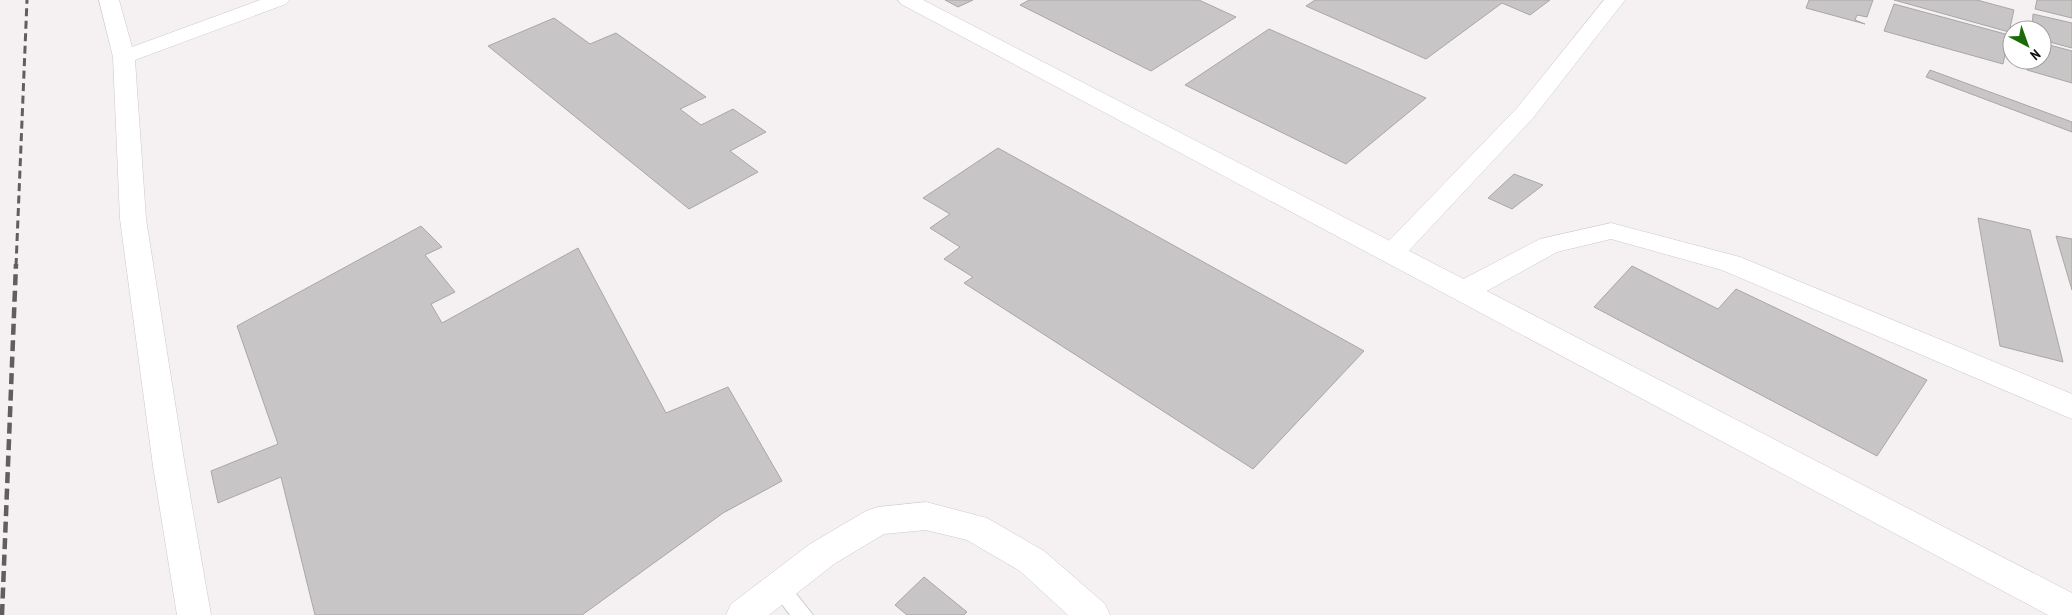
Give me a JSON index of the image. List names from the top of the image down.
{
  "north": "bottom right"
}
